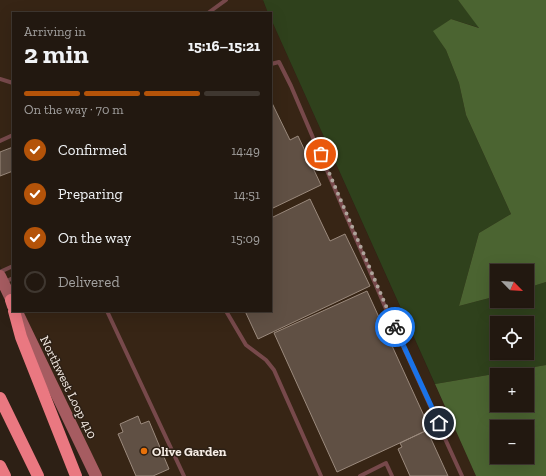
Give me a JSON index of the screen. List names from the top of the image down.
{
  "streets": {
    "main road": ["Northwest Loop 410"]
  },
  "places": ["Olive Garden"],
  "north": "bottom right",
  "page": {
    "heading": ["2 min", "Arriving in", "15:16–15:21"],
    "bar": "On the way · 70 m",
    "list": [
      ["Confirmed", "14:49"],
      ["Preparing", "14:51"],
      ["On the way", "15:09"],
      "Delivered"
    ],
    "map_buttons": ["+", "−"]
  }
}
